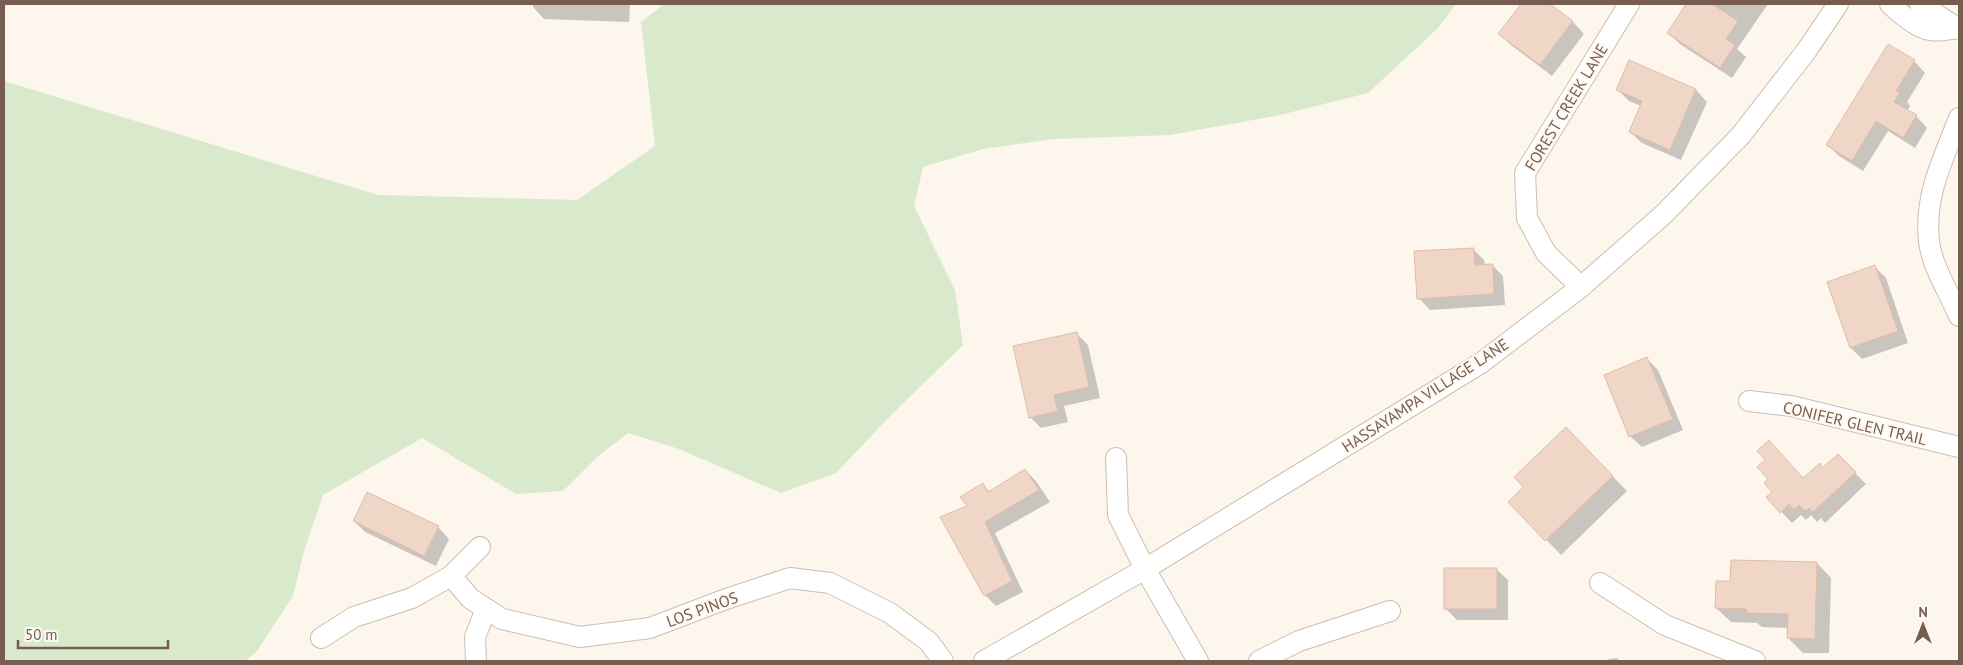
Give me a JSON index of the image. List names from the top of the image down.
{
  "streets": {
    "street": [
      "FOREST CREEK LANE",
      "HASSAYAMPA VILLAGE LANE",
      "CONIFER GLEN TRAIL",
      "LOS PINOS"
    ]
  },
  "crossings": [
    ["FOREST CREEK LANE", "HASSAYAMPA VILLAGE LANE"]
  ],
  "scale_bar": "50 m",
  "north": "top"
}
